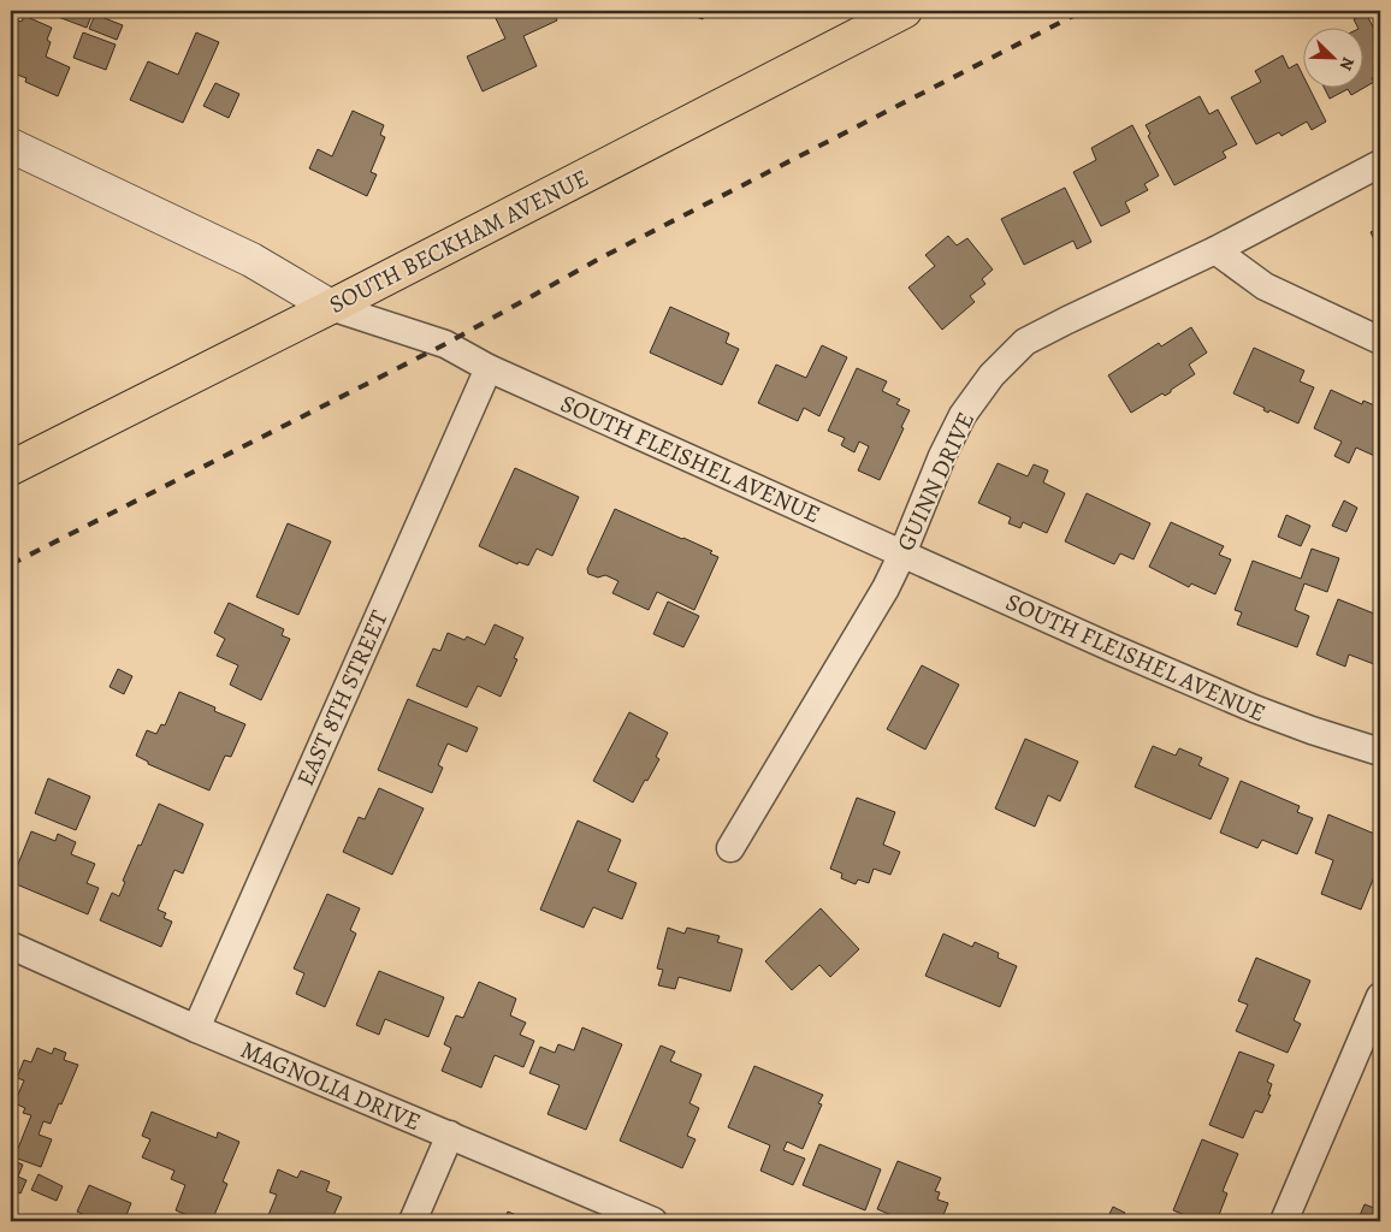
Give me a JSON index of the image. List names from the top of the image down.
{
  "streets": {
    "main road": ["SOUTH BECKHAM AVENUE"],
    "street": [
      "SOUTH FLEISHEL AVENUE",
      "GUINN DRIVE",
      "EAST 8TH STREET",
      "MAGNOLIA DRIVE"
    ]
  },
  "crossings": [
    ["SOUTH BECKHAM AVENUE", "SOUTH FLEISHEL AVENUE"],
    ["SOUTH FLEISHEL AVENUE", "GUINN DRIVE"],
    ["SOUTH FLEISHEL AVENUE", "EAST 8TH STREET"],
    ["EAST 8TH STREET", "MAGNOLIA DRIVE"]
  ],
  "north": "bottom right"
}
